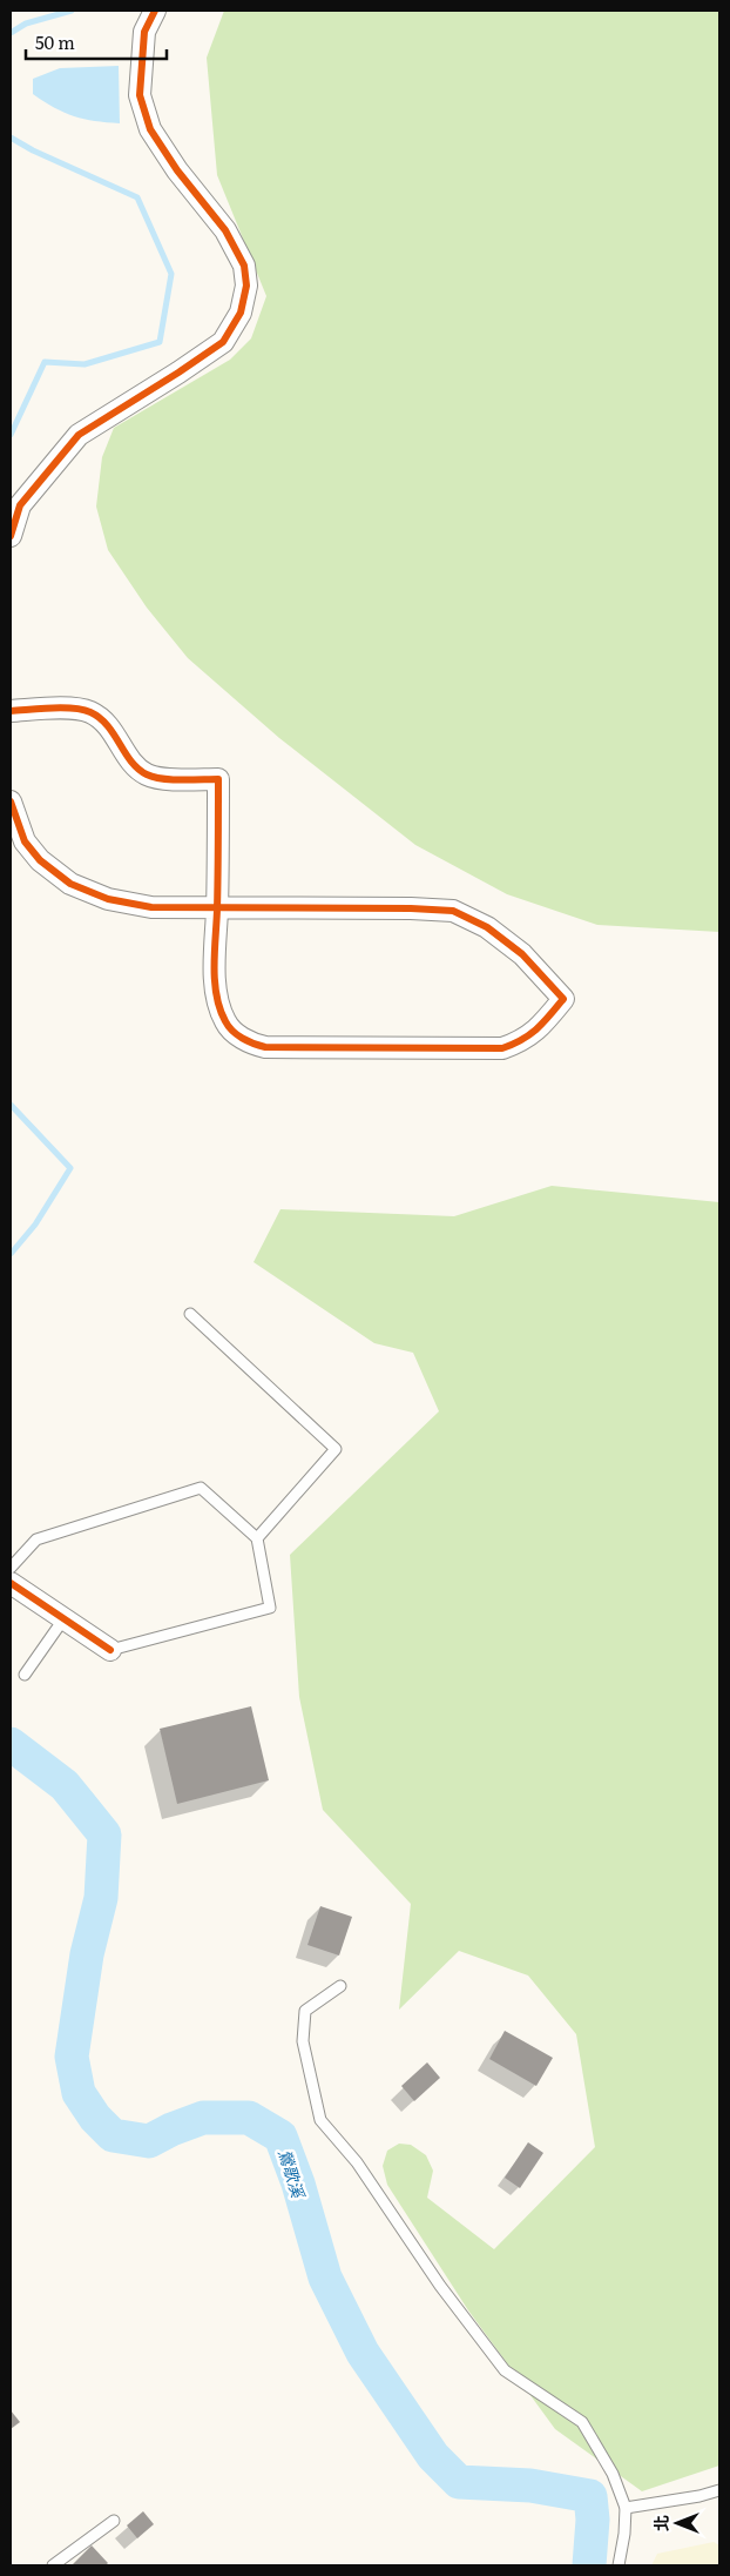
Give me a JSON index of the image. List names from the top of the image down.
{
  "water": ["鶯歌溪"],
  "scale_bar": "50 m",
  "north": "left"
}
